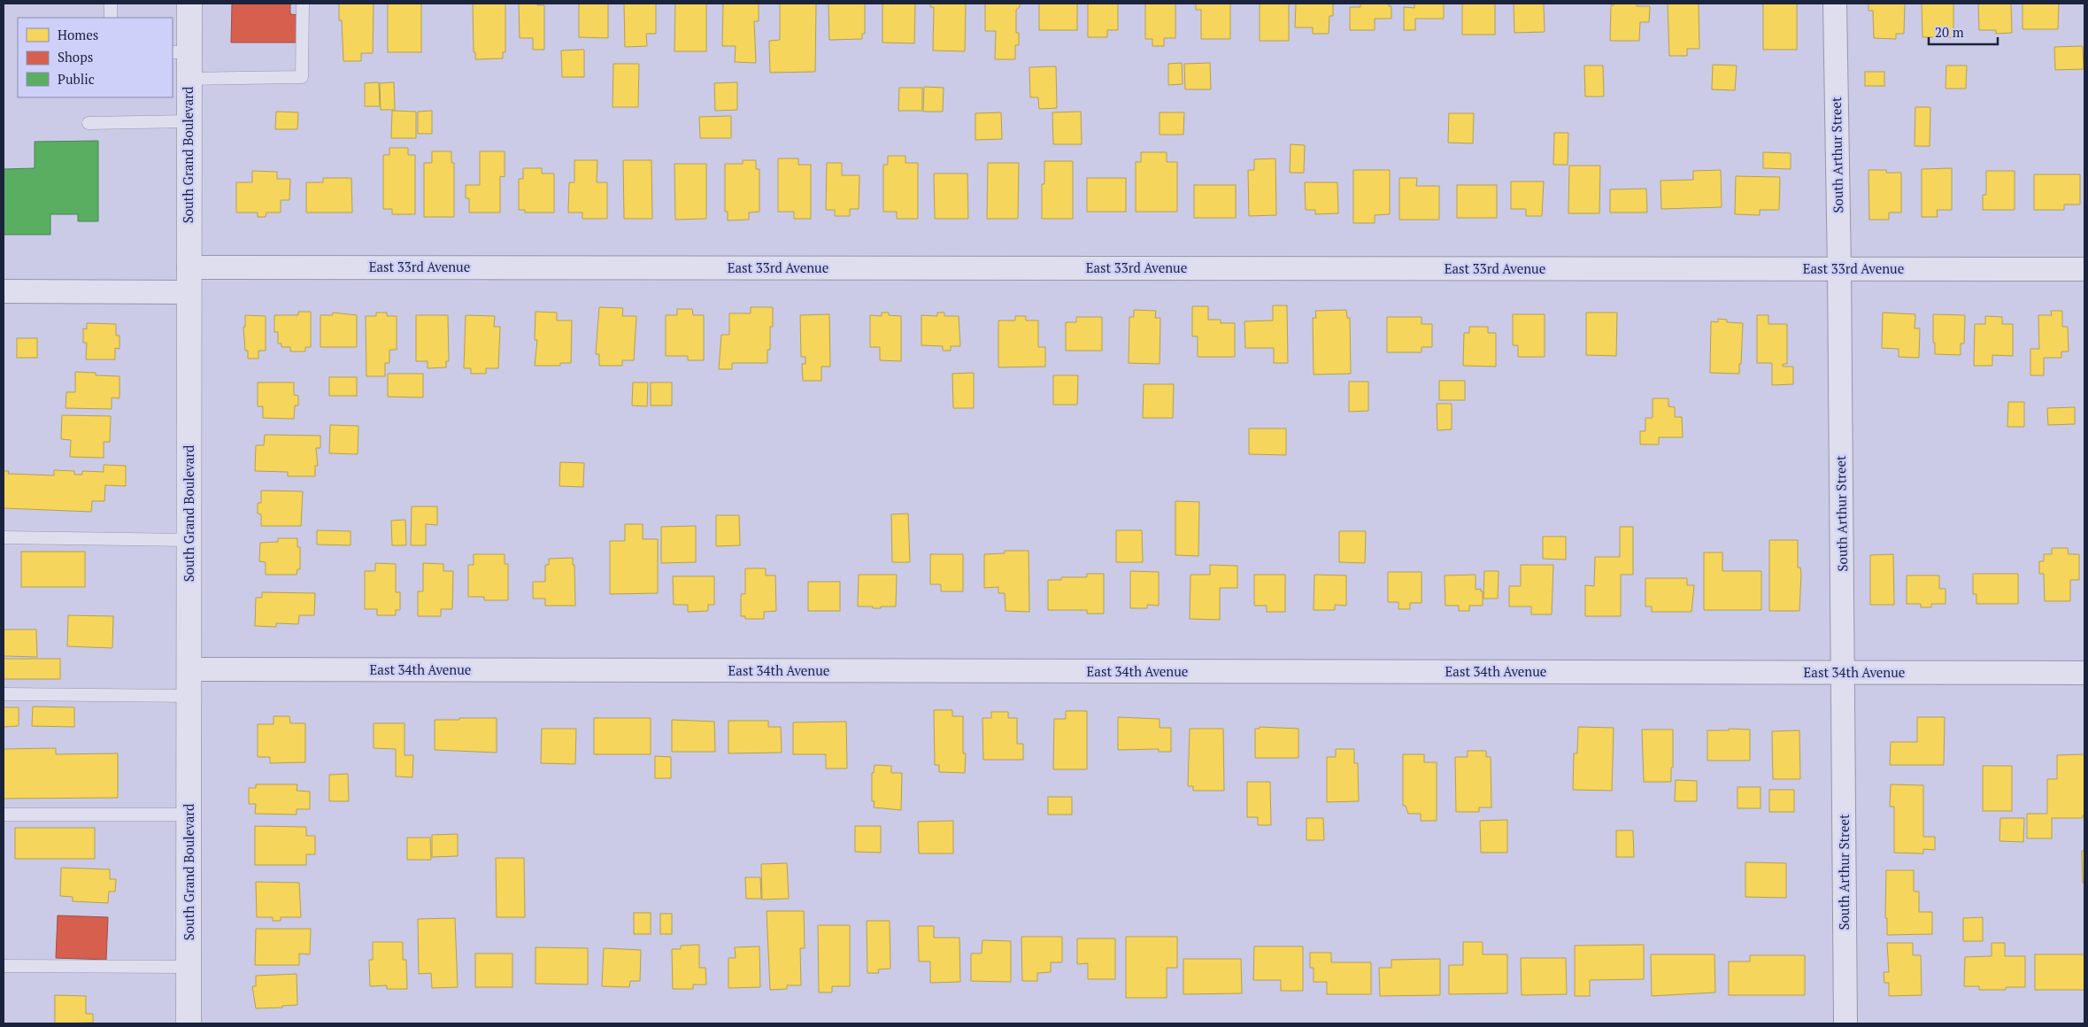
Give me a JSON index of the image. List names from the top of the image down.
{
  "streets": {
    "main road": ["South Grand Boulevard"],
    "street": ["South Arthur Street", "East 33rd Avenue", "East 34th Avenue"]
  },
  "crossings": [
    ["South Grand Boulevard", "East 33rd Avenue"],
    ["South Grand Boulevard", "East 34th Avenue"],
    ["South Arthur Street", "East 33rd Avenue"],
    ["South Arthur Street", "East 34th Avenue"]
  ],
  "legend": ["Homes", "Shops", "Public"],
  "scale_bar": "20 m"
}
